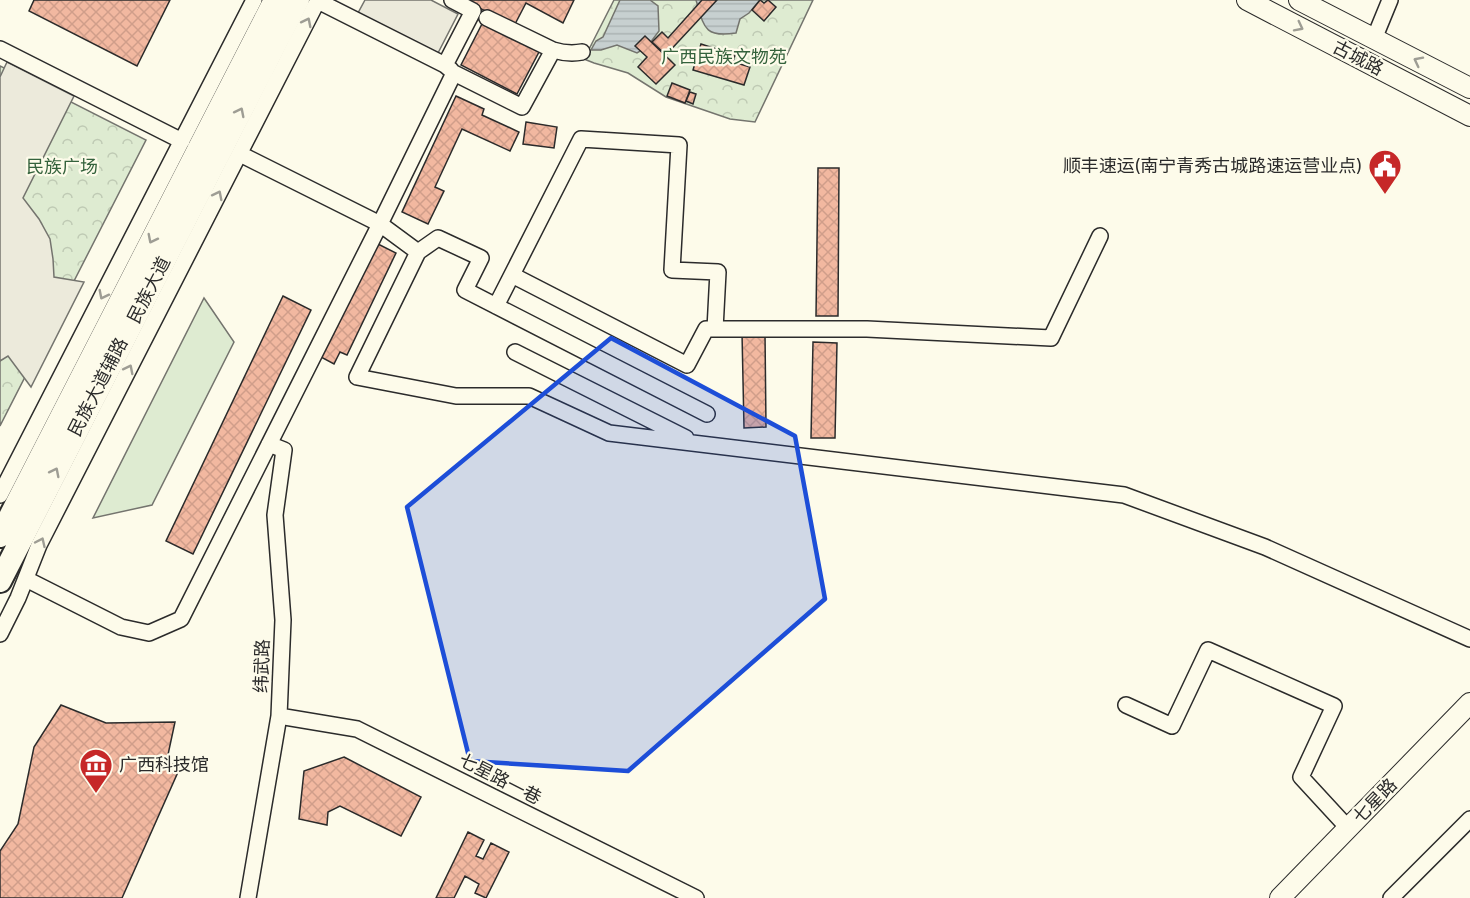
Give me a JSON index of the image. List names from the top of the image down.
{
  "streets": {
    "highway": ["民族大道"],
    "main road": ["古城路", "七星路"],
    "street": ["民族大道辅路", "纬武路", "七星路一巷"]
  },
  "crossings": [
    ["民族大道", "民族大道辅路"],
    ["纬武路", "七星路一巷"]
  ],
  "parks": ["广西民族文物苑", "民族广场"],
  "places": {
    "public building": ["顺丰速运(南宁青秀古城路速运营业点)"],
    "museum": ["广西科技馆"]
  }
}
